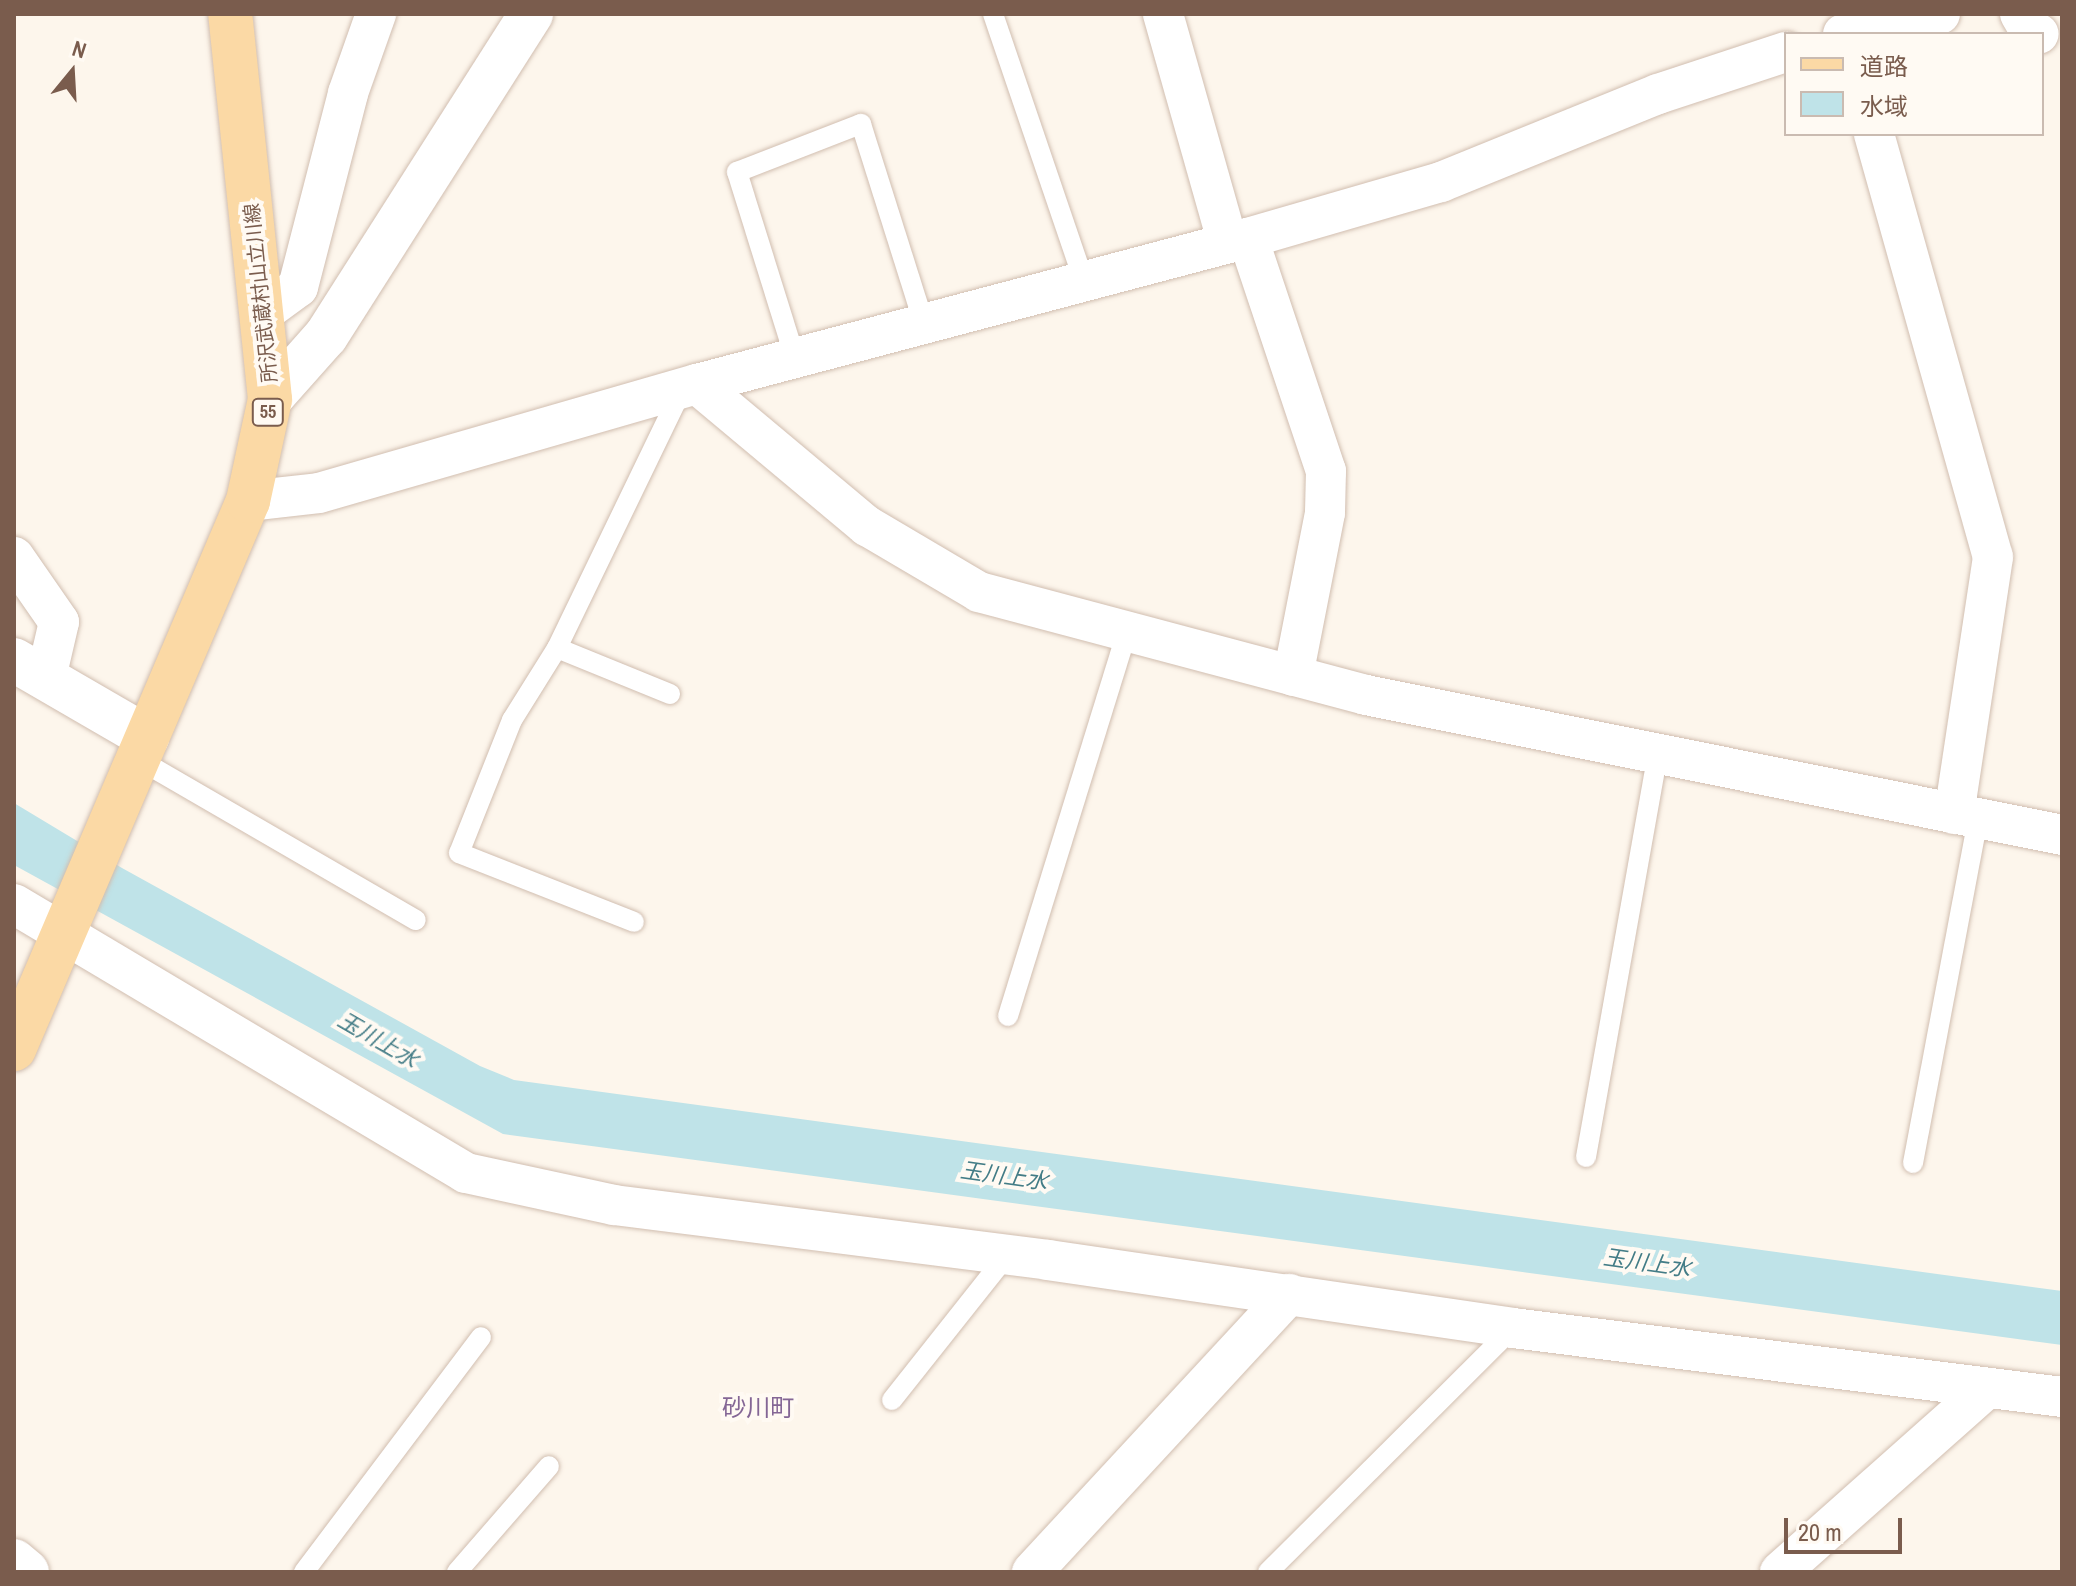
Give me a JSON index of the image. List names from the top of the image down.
{
  "streets": {
    "main road": ["所沢武蔵村山立川線", "55"]
  },
  "crossings": [
    ["所沢武蔵村山立川線", "55"]
  ],
  "districts": ["砂川町"],
  "water": ["玉川上水"],
  "legend": ["道路", "水域"],
  "scale_bar": "20 m",
  "north": "top"
}
